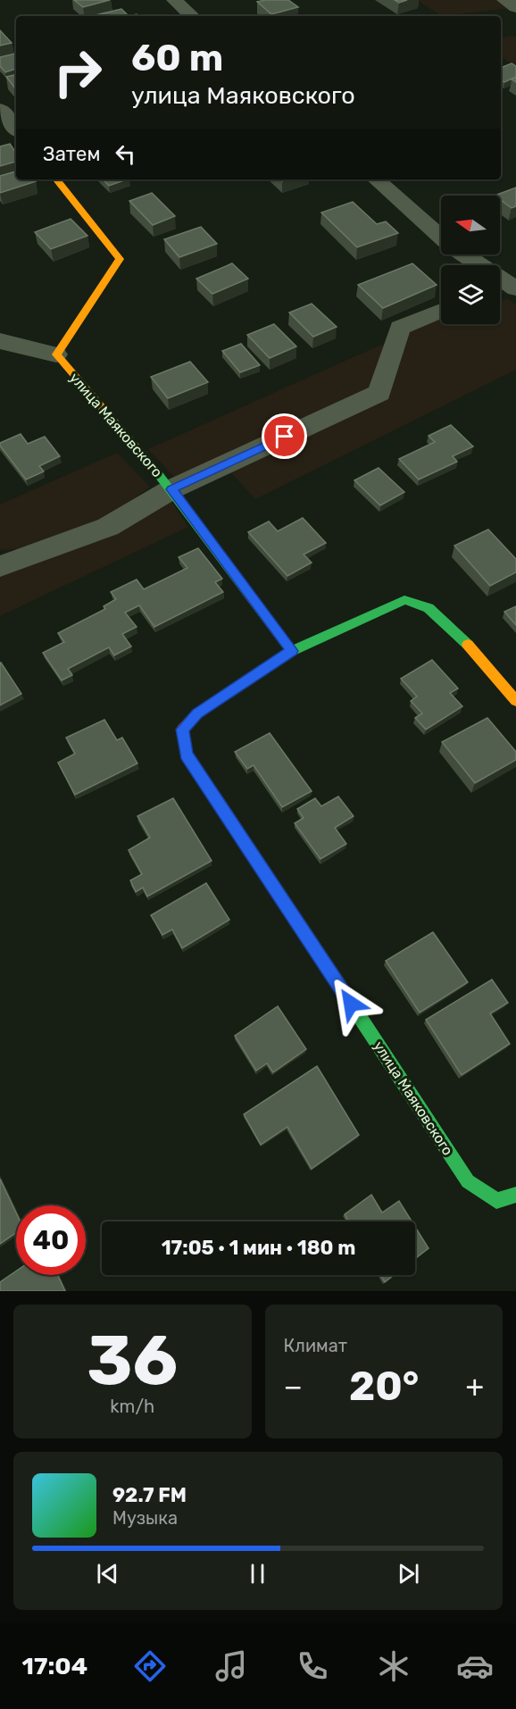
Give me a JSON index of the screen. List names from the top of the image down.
{
  "streets": {
    "street": ["улица Маяковского"]
  },
  "north": "left",
  "page": {
    "turn": ["60 m", "улица Маяковского"],
    "then": "Затем",
    "limit": "40",
    "trip": "17:05 · 1 мин · 180 m",
    "tile": [
      ["36", "km/h"],
      "Климат"
    ],
    "heat": ["−", "20°", "+"],
    "song": ["92.7 FM", "Музыка"],
    "tabs": "17:04"
  }
}
